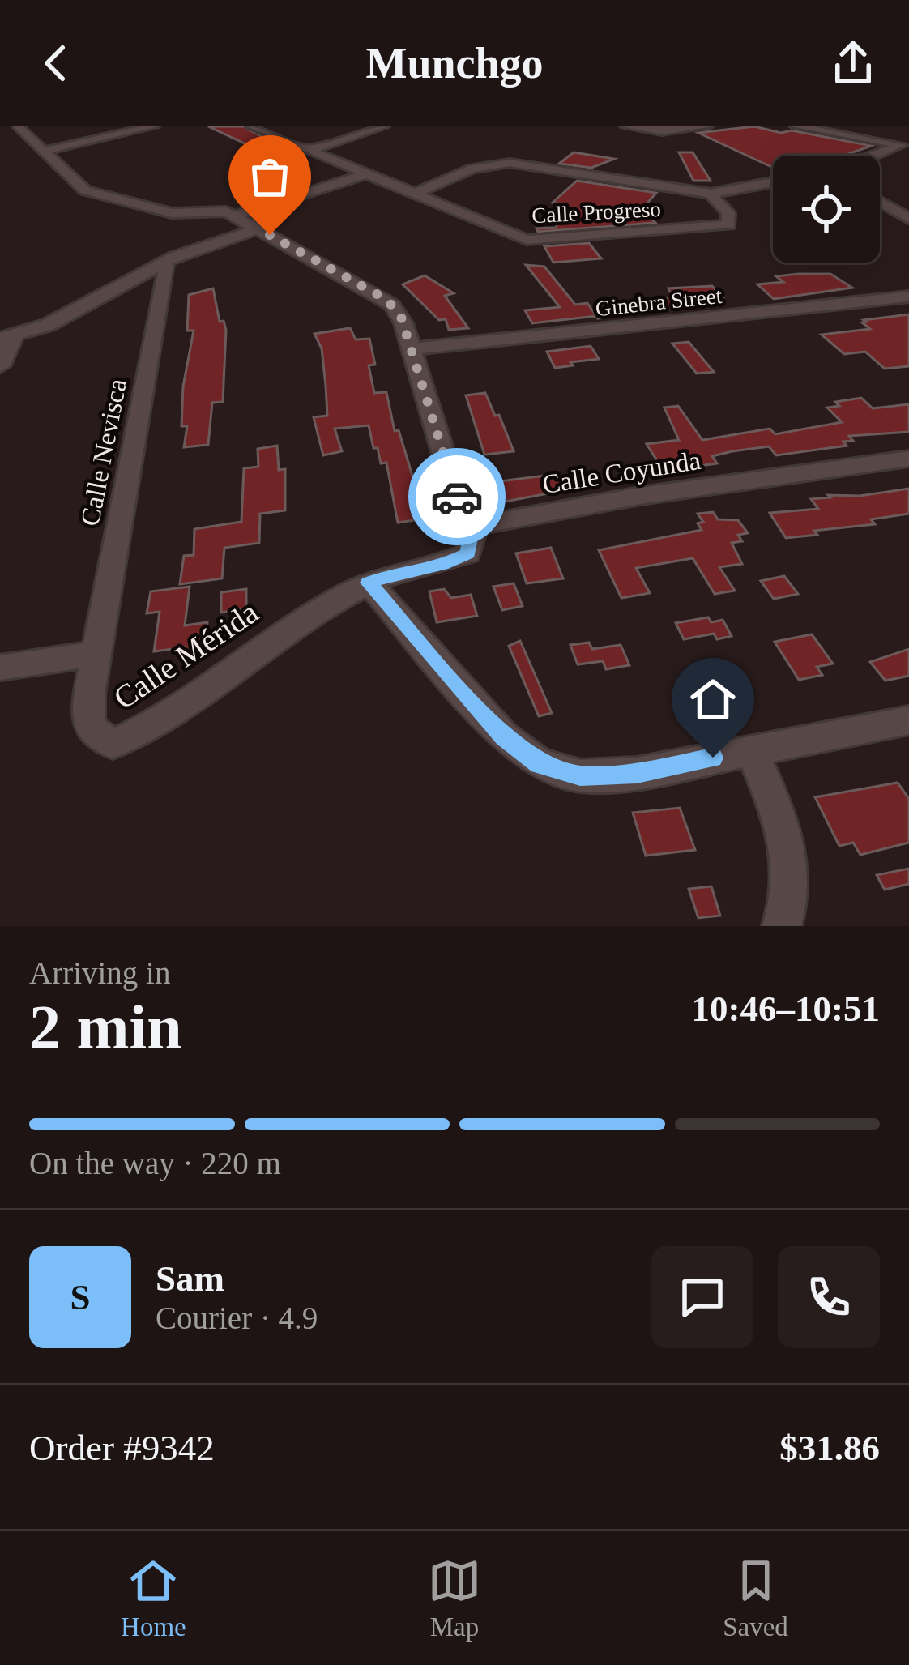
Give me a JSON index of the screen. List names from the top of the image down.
{
  "streets": {
    "street": [
      "Calle Progreso",
      "Ginebra Street",
      "Calle Nevisca",
      "Calle Coyunda",
      "Calle Mérida"
    ]
  },
  "crossings": [
    ["Calle Nevisca", "Calle Mérida"]
  ],
  "page": {
    "header": "Munchgo",
    "heading": ["2 min", "Arriving in", "10:46–10:51"],
    "panel": [
      "Sam",
      "Courier · 4.9",
      "Order #9342",
      "$31.86"
    ],
    "bar": "On the way · 220 m",
    "round": "S",
    "tabs": ["Home", "Map", "Saved"]
  }
}
